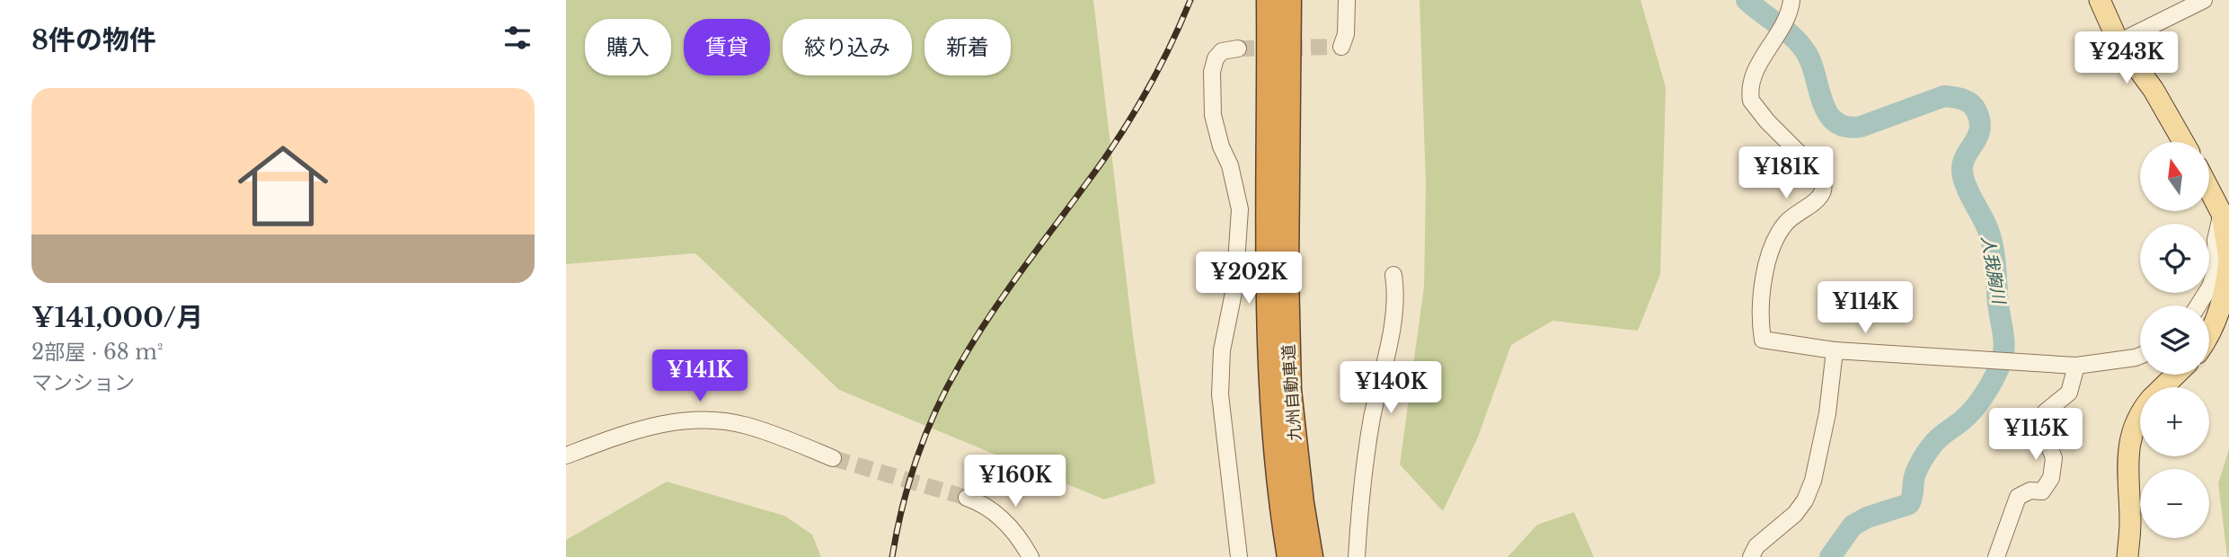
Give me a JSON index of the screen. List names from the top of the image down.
{
  "streets": {
    "highway": ["九州自動車道"]
  },
  "water": ["人我胸川"],
  "north": "top",
  "page": {
    "heading": "8件の物件",
    "chip": [
      "購入",
      "賃貸",
      "絞り込み",
      "新着"
    ],
    "price": [
      "¥243K",
      "¥181K",
      "¥202K",
      "¥114K",
      "¥141K",
      "¥140K",
      "¥115K",
      "¥160K"
    ],
    "list": [
      {
        "name": "¥141,000/月",
        "note": "2部屋 · 68 m² · マンション"
      }
    ],
    "map_buttons": ["+", "−"]
  }
}
